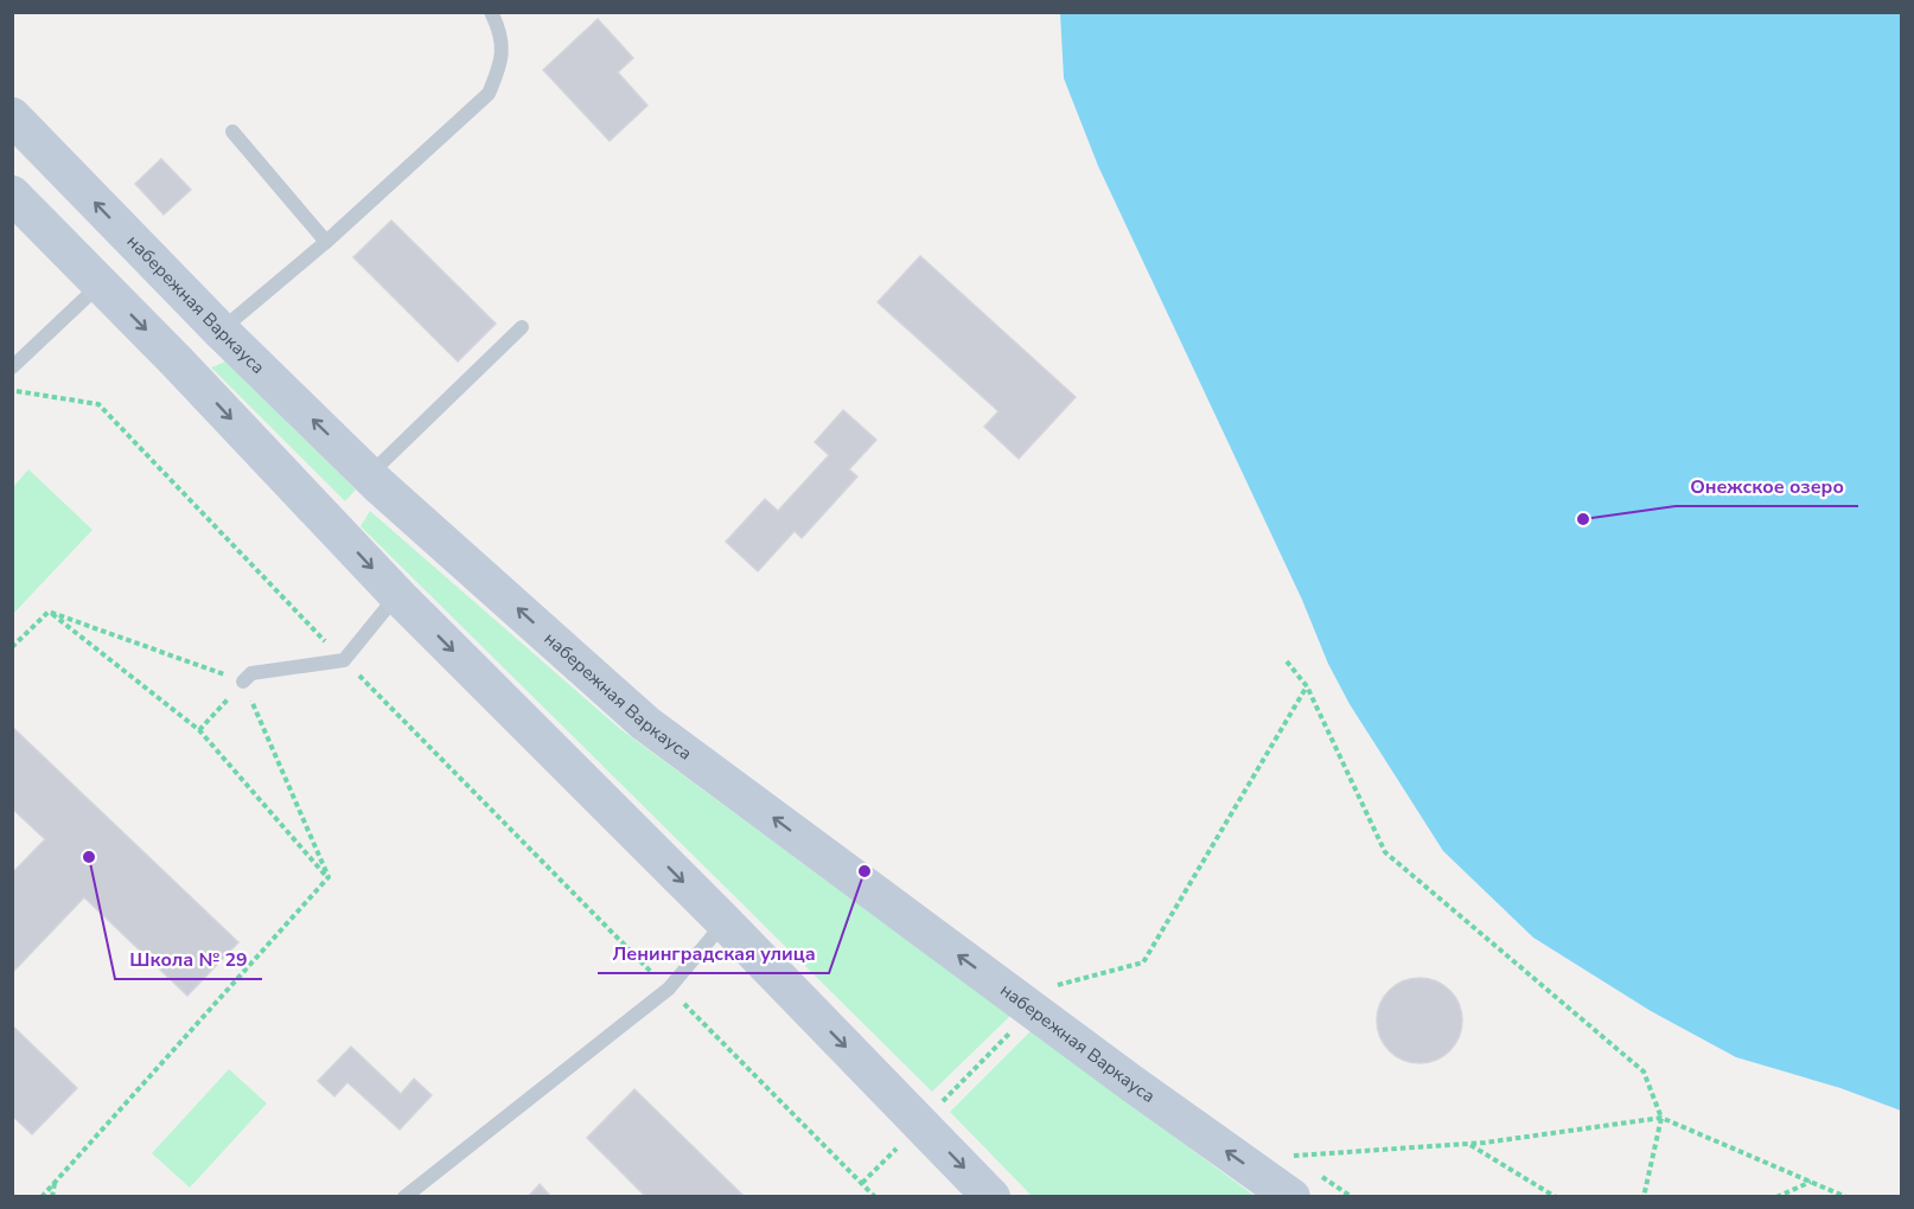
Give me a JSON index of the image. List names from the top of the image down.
{
  "streets": {
    "main road": ["набережная Варкауса"]
  },
  "places": ["Онежское озеро", "Школа № 29", "Ленинградская улица"]
}
